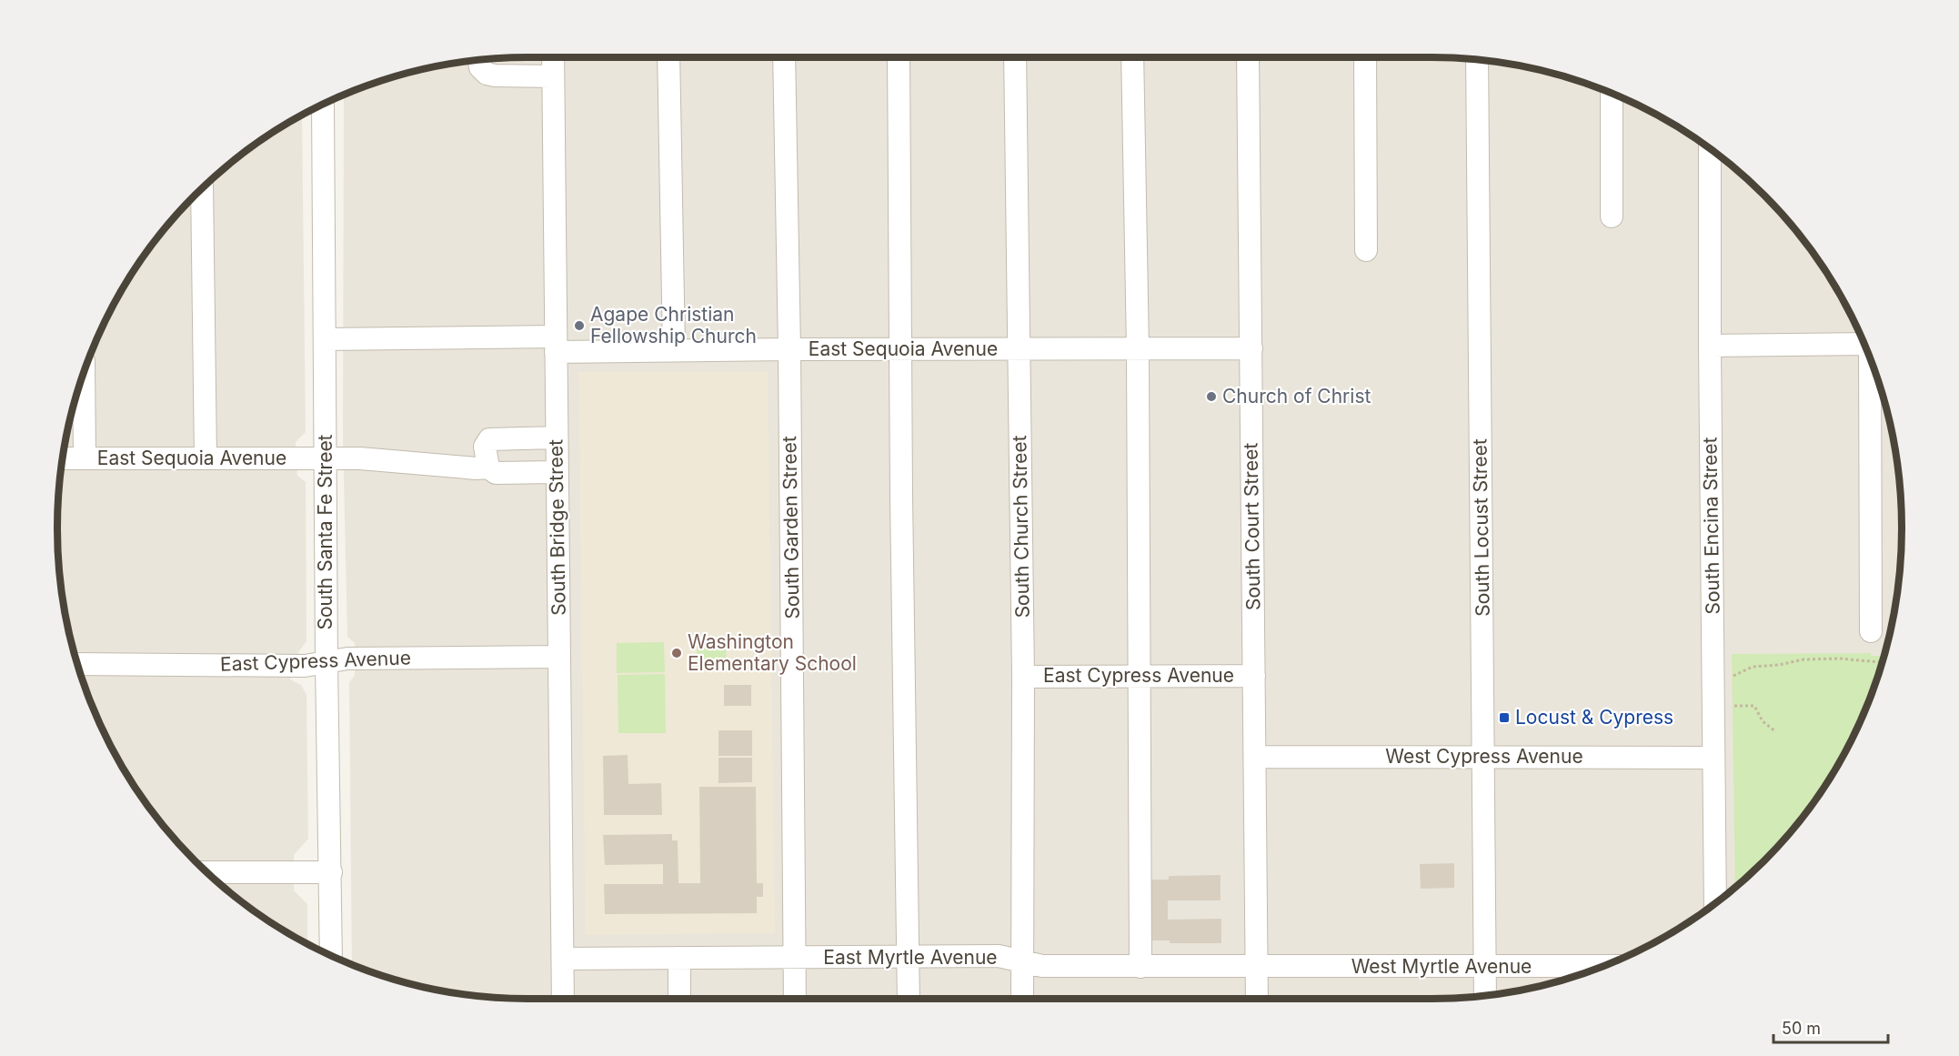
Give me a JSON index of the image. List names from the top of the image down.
{
  "streets": {
    "street": [
      "East Sequoia Avenue",
      "South Encina Street",
      "South Church Street",
      "South Court Street",
      "South Bridge Street",
      "South Garden Street",
      "South Locust Street",
      "South Santa Fe Street",
      "East Cypress Avenue",
      "West Cypress Avenue",
      "East Myrtle Avenue",
      "West Myrtle Avenue"
    ]
  },
  "crossings": [
    ["East Sequoia Avenue", "South Church Street"],
    ["East Sequoia Avenue", "South Court Street"],
    ["East Sequoia Avenue", "South Bridge Street"],
    ["East Sequoia Avenue", "South Garden Street"],
    ["East Sequoia Avenue", "South Santa Fe Street"],
    ["South Encina Street", "West Cypress Avenue"],
    ["South Church Street", "East Cypress Avenue"],
    ["South Church Street", "East Myrtle Avenue"],
    ["South Court Street", "East Cypress Avenue"],
    ["South Court Street", "West Cypress Avenue"],
    ["South Court Street", "East Myrtle Avenue"],
    ["South Court Street", "West Myrtle Avenue"],
    ["South Bridge Street", "East Cypress Avenue"],
    ["South Bridge Street", "East Myrtle Avenue"],
    ["South Garden Street", "East Myrtle Avenue"],
    ["South Locust Street", "West Cypress Avenue"],
    ["South Locust Street", "West Myrtle Avenue"],
    ["South Santa Fe Street", "East Cypress Avenue"],
    ["East Myrtle Avenue", "West Myrtle Avenue"]
  ],
  "places": {
    "other": ["Agape Christian Fellowship Church", "Church of Christ", "Washington Elementary School"],
    "transit": ["Locust & Cypress"]
  },
  "scale_bar": "50 m"
}
